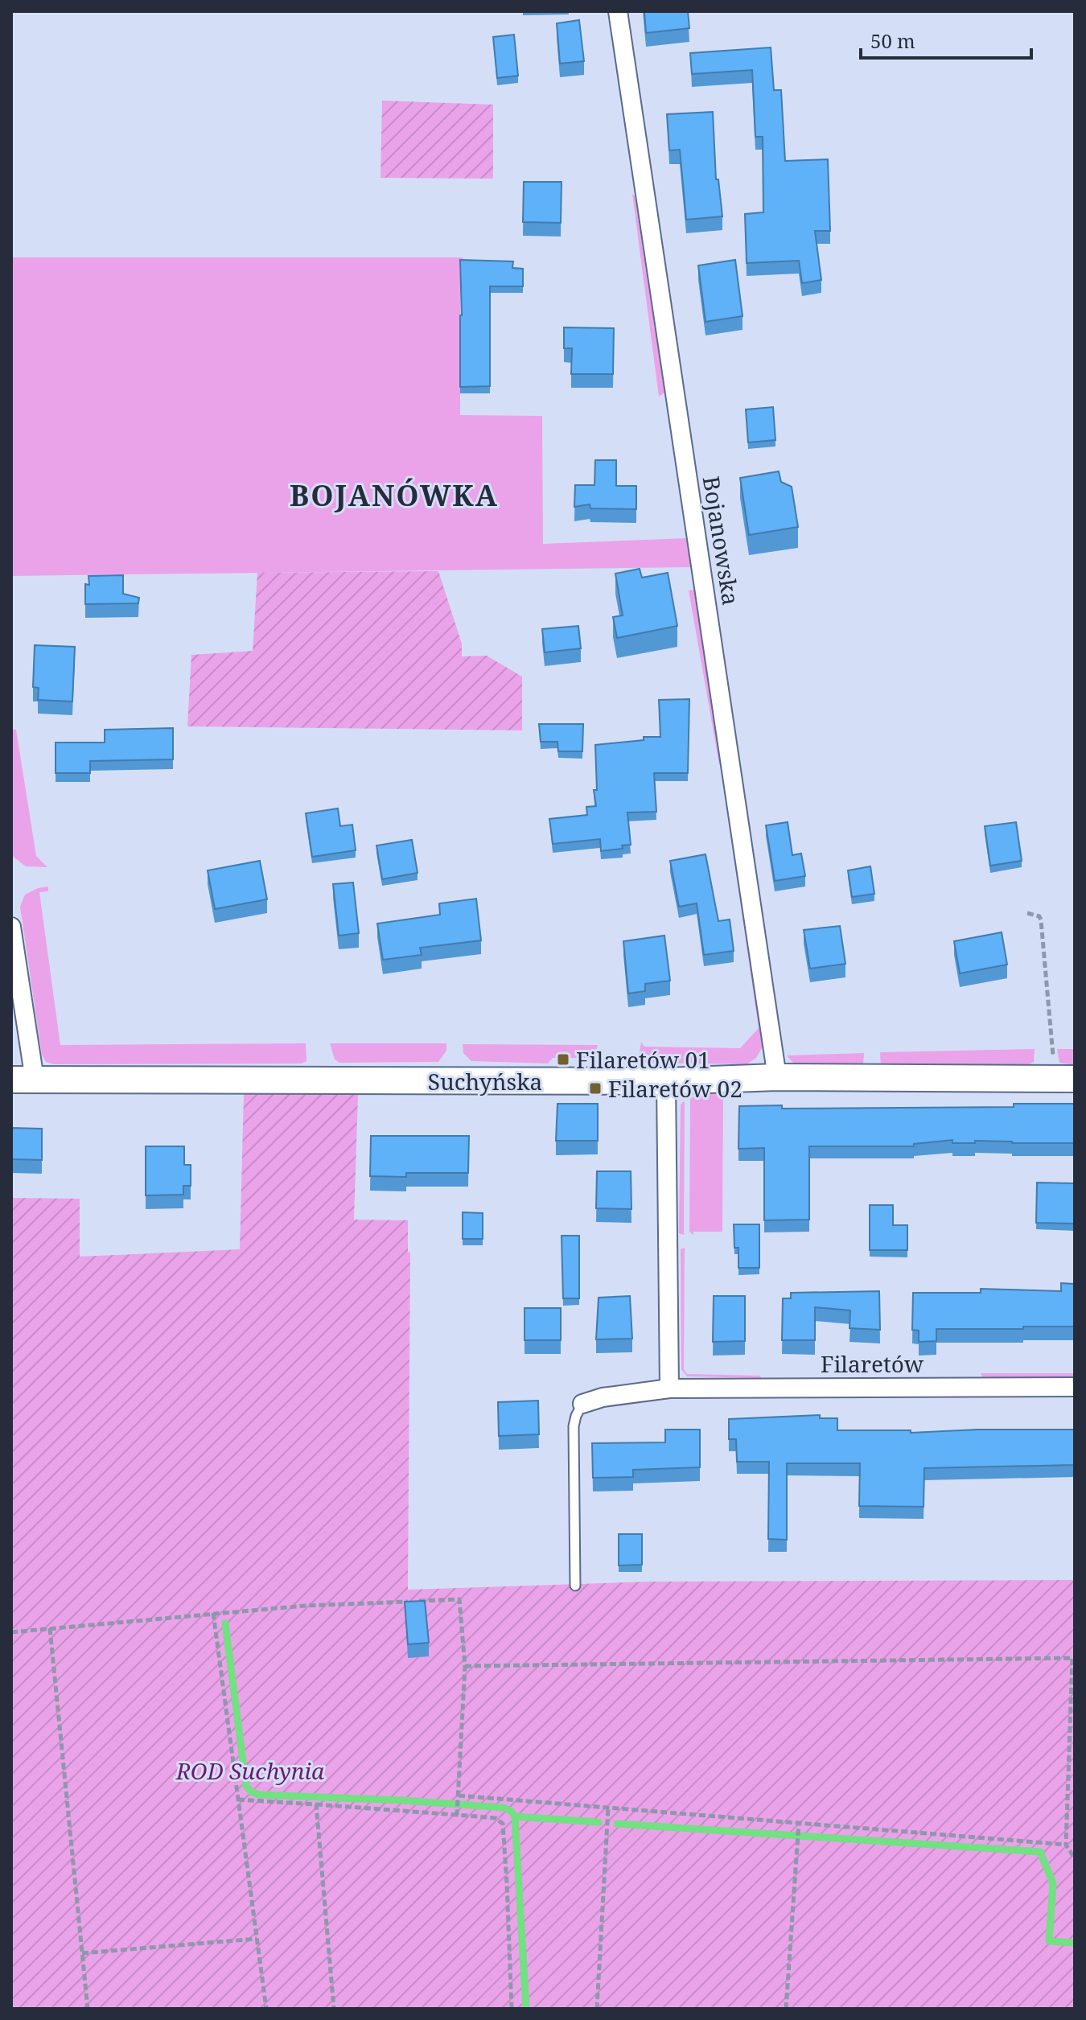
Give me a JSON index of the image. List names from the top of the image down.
{
  "streets": {
    "street": ["Bojanowska", "Suchyńska", "Filaretów"]
  },
  "crossings": [
    ["Bojanowska", "Suchyńska"]
  ],
  "districts": ["BOJANÓWKA"],
  "parks": ["ROD Suchynia"],
  "places": {
    "transit": ["Filaretów 01", "Filaretów 02"]
  },
  "scale_bar": "50 m"
}
